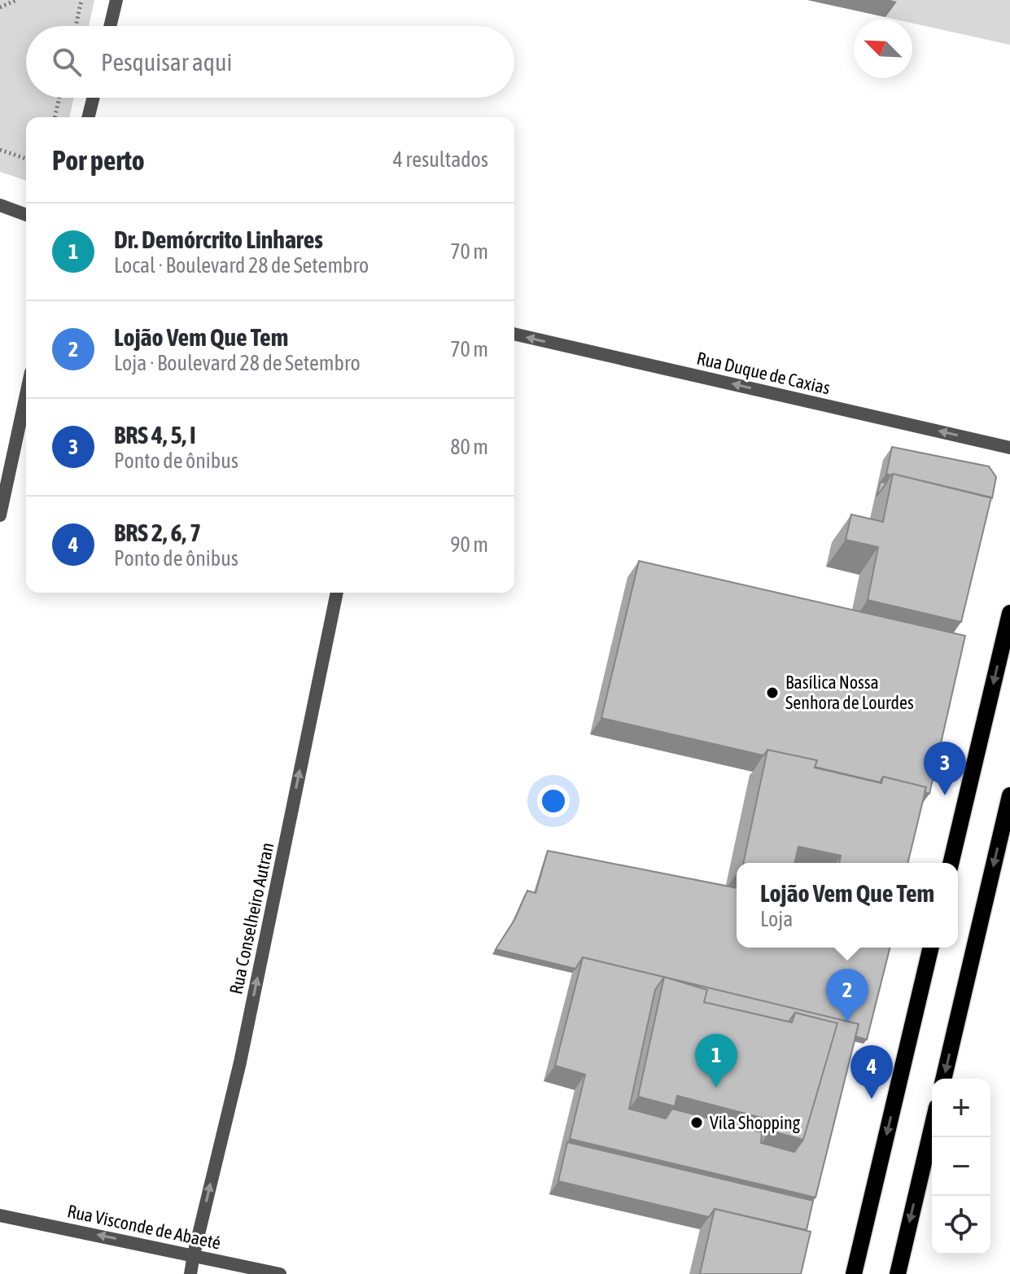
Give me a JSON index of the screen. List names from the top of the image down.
{
  "streets": {
    "street": ["Rua Duque de Caxias", "Rua Conselheiro Autran", "Rua Visconde de Abaeté"]
  },
  "crossings": [
    ["Rua Conselheiro Autran", "Rua Visconde de Abaeté"]
  ],
  "one_way": ["Rua Duque de Caxias", "Rua Conselheiro Autran", "Rua Visconde de Abaeté"],
  "places": ["Basílica Nossa Senhora de Lourdes", "Vila Shopping"],
  "north": "top left",
  "page": {
    "search": "Pesquisar aqui",
    "heading": ["Por perto", "4 resultados"],
    "list": [
      {
        "mark": "1",
        "name": "Dr. Demórcrito Linhares",
        "note": "Local · Boulevard 28 de Setembro",
        "value": "70 m"
      },
      {
        "mark": "2",
        "name": "Lojão Vem Que Tem",
        "note": "Loja · Boulevard 28 de Setembro",
        "value": "70 m"
      },
      {
        "mark": "3",
        "name": "BRS 4, 5, I",
        "note": "Ponto de ônibus",
        "value": "80 m"
      },
      {
        "mark": "4",
        "name": "BRS 2, 6, 7",
        "note": "Ponto de ônibus",
        "value": "90 m"
      }
    ],
    "pins": [
      "3",
      "2",
      "1",
      "4"
    ],
    "popup": ["Lojão Vem Que Tem", "Loja"],
    "map_buttons": ["+", "−"]
  }
}
